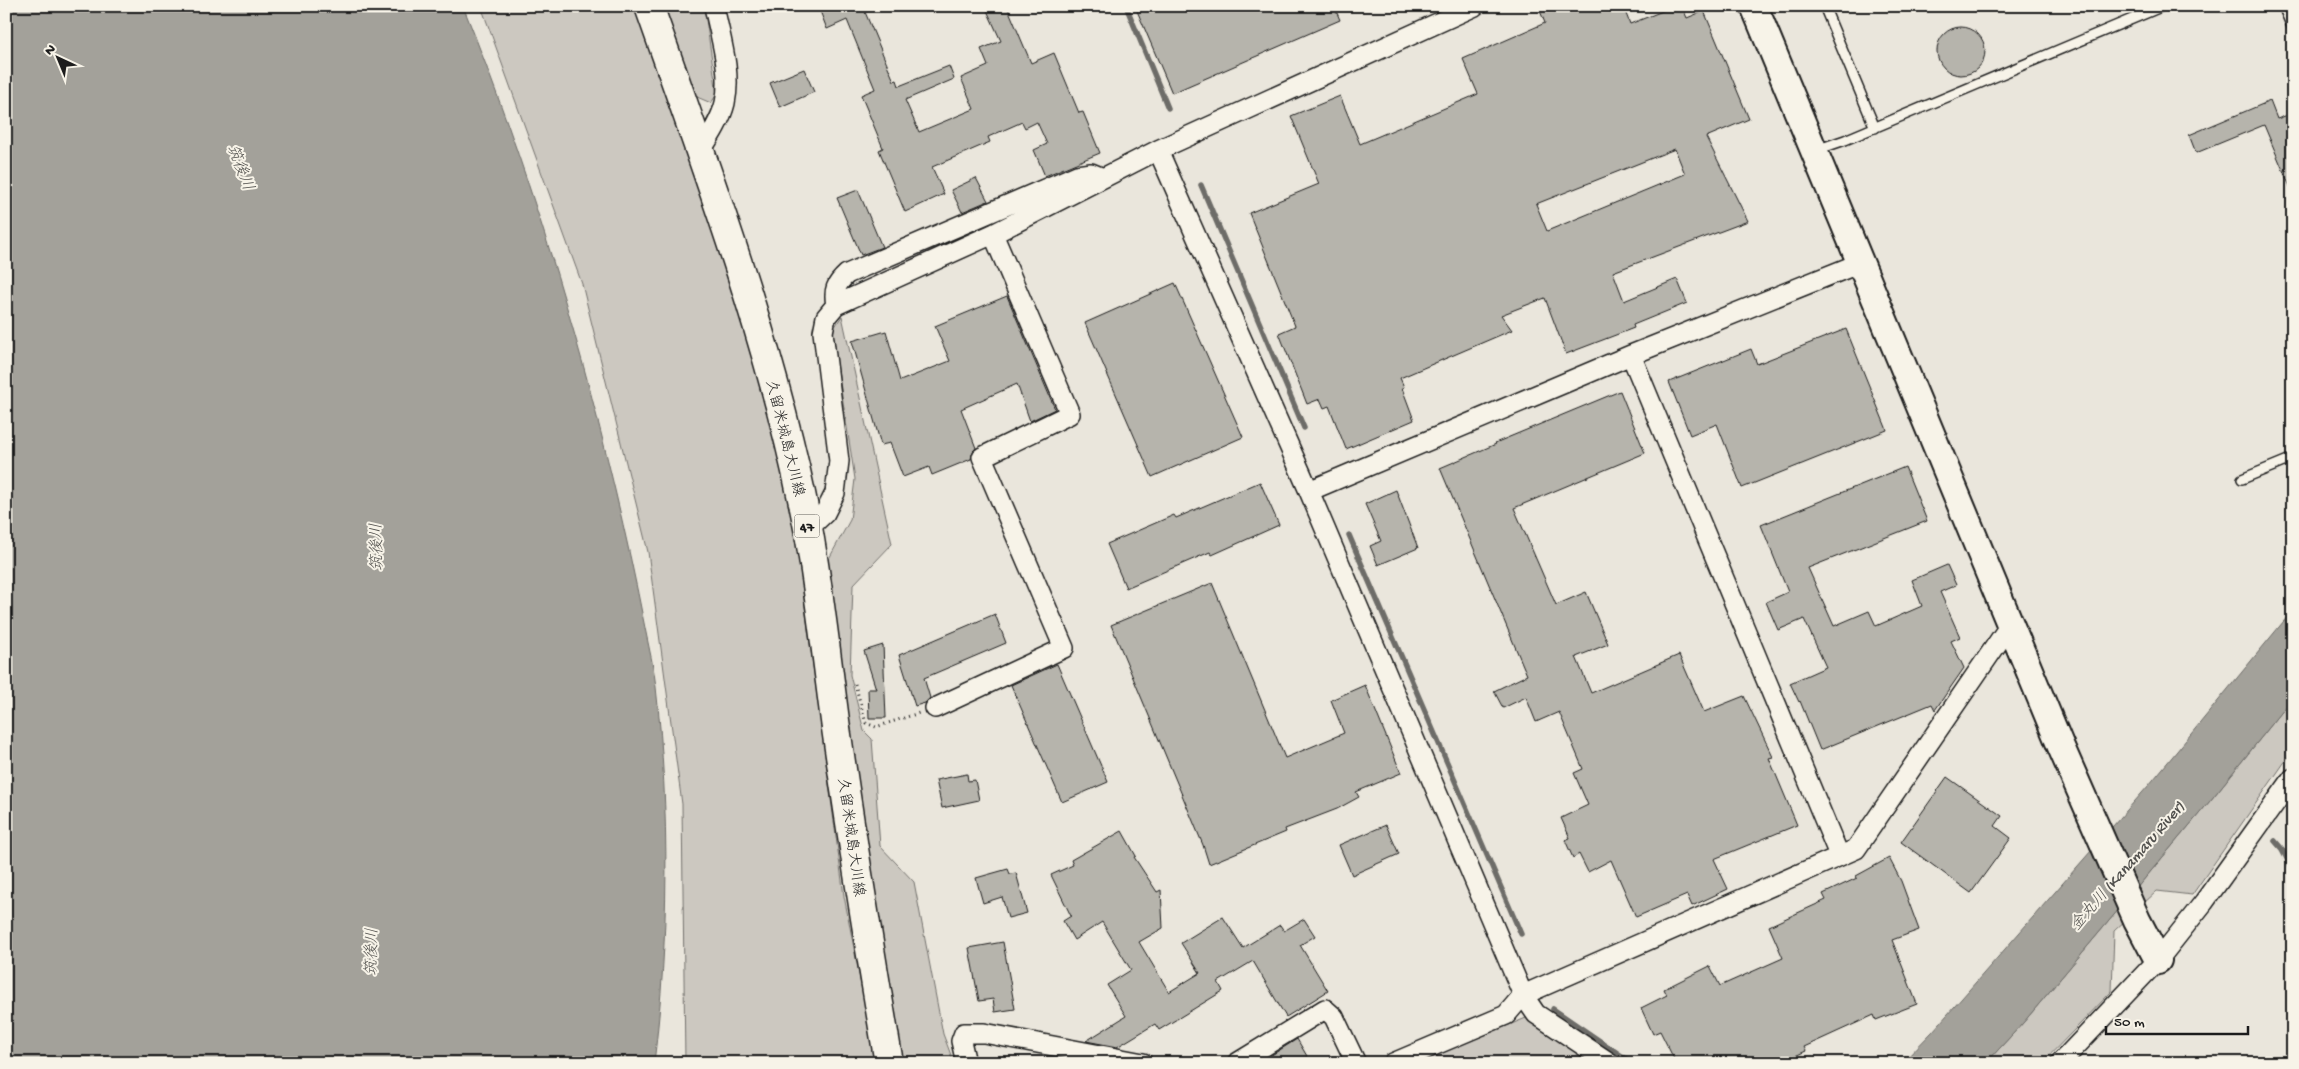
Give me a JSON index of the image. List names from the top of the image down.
{
  "streets": {
    "main road": ["久留米城島大川線", "47"]
  },
  "water": ["筑後川", "金丸川 (Kanamaru River)"],
  "scale_bar": "50 m",
  "north": "top left"
}
